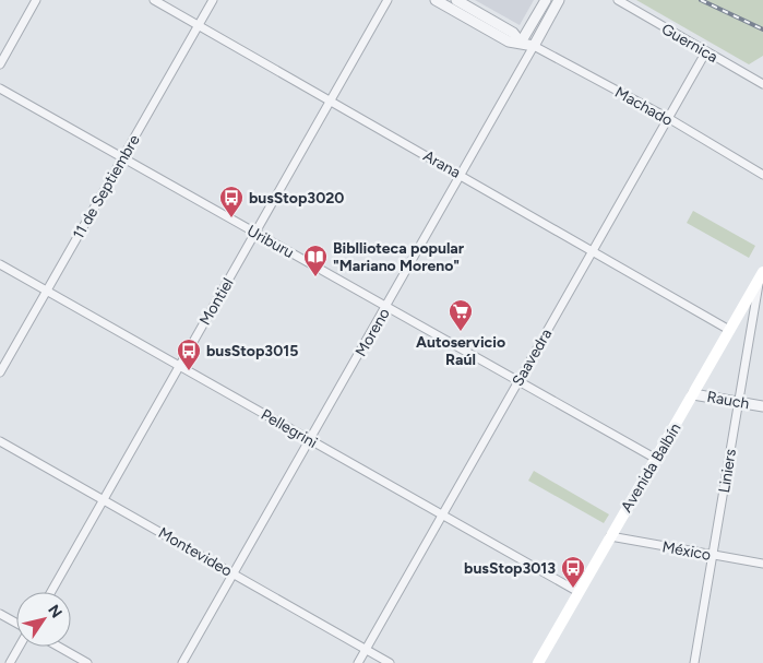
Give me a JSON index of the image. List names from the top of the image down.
{
  "streets": {
    "main road": ["Avenida Balbín"],
    "street": [
      "Guernica",
      "Machado",
      "Arana",
      "11 de Septiembre",
      "Uriburu",
      "Montiel",
      "Moreno",
      "Saavedra",
      "Rauch",
      "Pellegrini",
      "Liniers",
      "México",
      "Montevideo"
    ]
  },
  "crossings": [
    ["Guernica", "Saavedra"],
    ["Machado", "Moreno"],
    ["Machado", "Saavedra"],
    ["Arana", "11 de Septiembre"],
    ["Arana", "Montiel"],
    ["Arana", "Moreno"],
    ["Arana", "Saavedra"],
    ["Arana", "Avenida Balbín"],
    ["11 de Septiembre", "Uriburu"],
    ["11 de Septiembre", "Pellegrini"],
    ["Uriburu", "Montiel"],
    ["Uriburu", "Moreno"],
    ["Uriburu", "Saavedra"],
    ["Uriburu", "Avenida Balbín"],
    ["Montiel", "Pellegrini"],
    ["Montiel", "Montevideo"],
    ["Moreno", "Pellegrini"],
    ["Moreno", "Montevideo"],
    ["Saavedra", "Pellegrini"],
    ["Saavedra", "Montevideo"],
    ["Rauch", "Avenida Balbín"],
    ["Rauch", "Liniers"],
    ["Pellegrini", "Avenida Balbín"],
    ["Avenida Balbín", "Liniers"],
    ["Avenida Balbín", "México"],
    ["Liniers", "México"]
  ],
  "places": {
    "bus stop": ["busStop3020", "busStop3015", "busStop3013"],
    "library": ["Bibllioteca popular \"Mariano Moreno\""],
    "supermarket": ["Autoservicio Raúl"]
  },
  "north": "top right"
}
